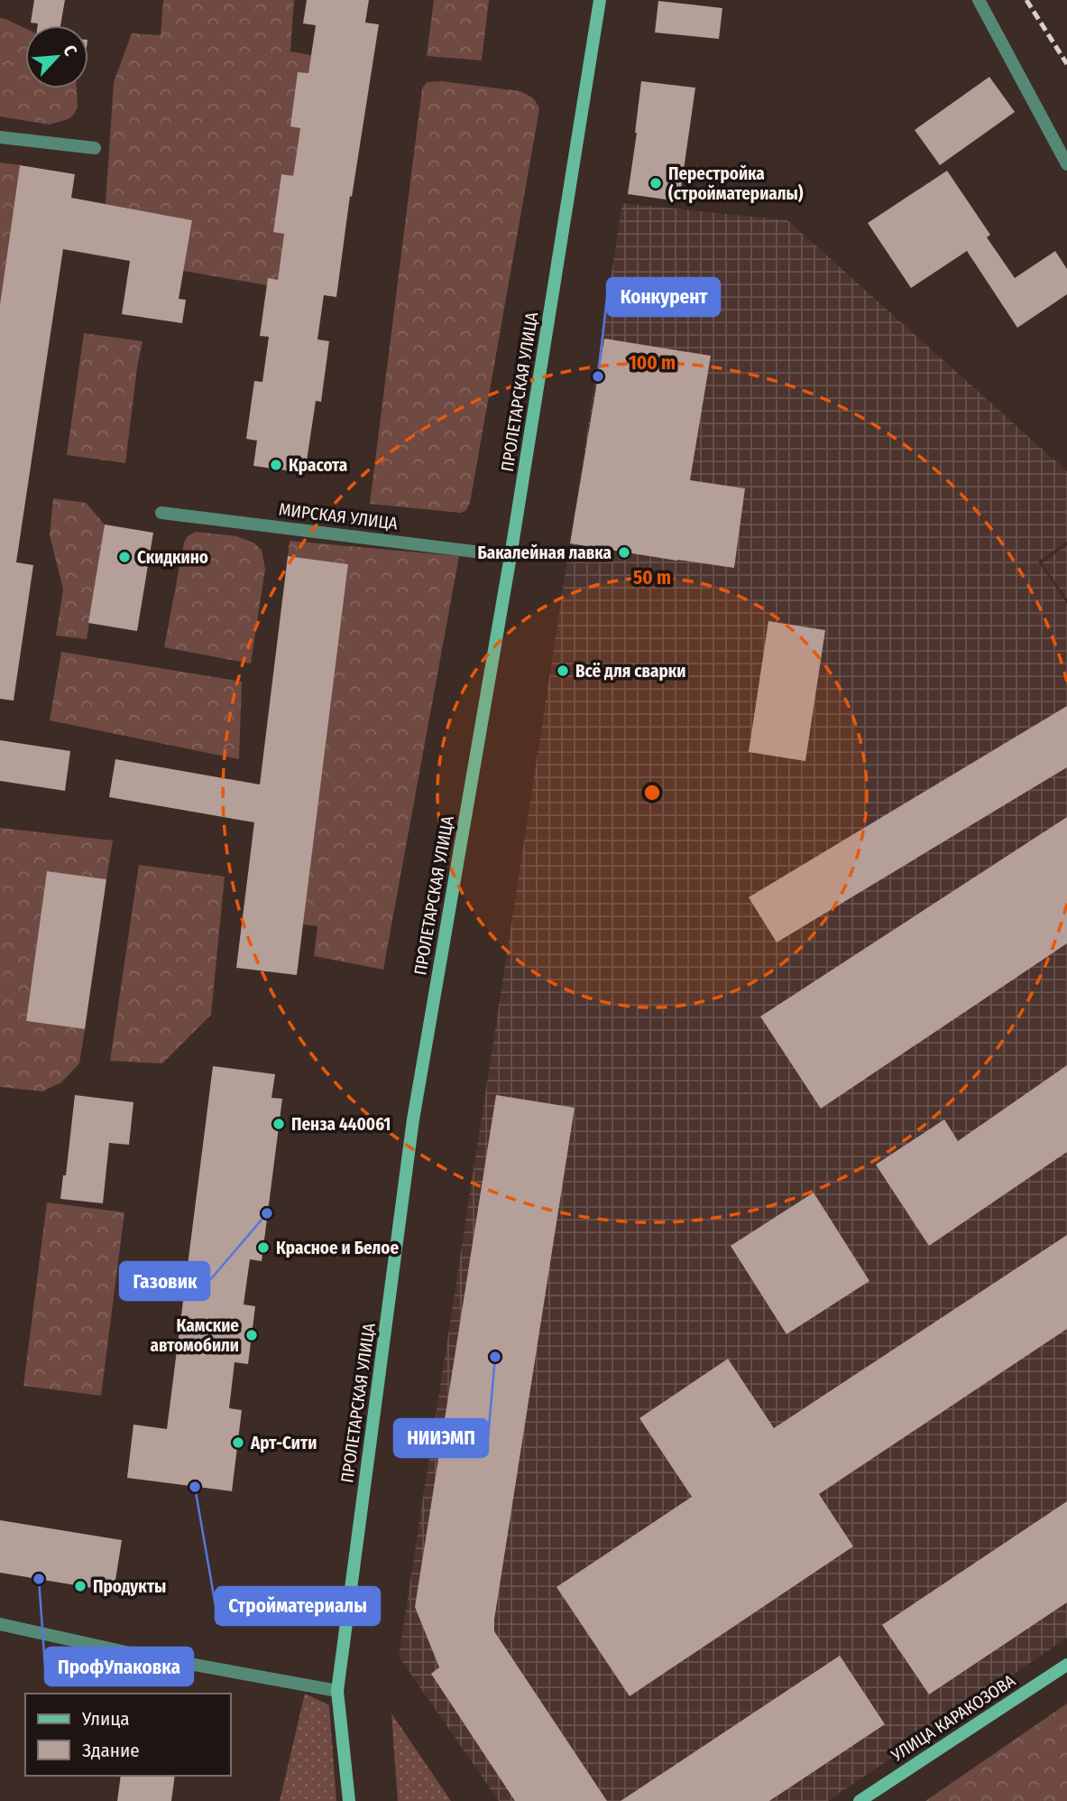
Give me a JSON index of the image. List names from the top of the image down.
{
  "streets": {
    "main road": ["ПРОЛЕТАРСКАЯ УЛИЦА", "УЛИЦА КАРАКОЗОВА"],
    "street": ["МИРСКАЯ УЛИЦА"]
  },
  "crossings": [
    ["ПРОЛЕТАРСКАЯ УЛИЦА", "МИРСКАЯ УЛИЦА"]
  ],
  "places": [
    "Перестройка (стройматериалы)",
    "Конкурент",
    "Красота",
    "Бакалейная лавка",
    "Скидкино",
    "Всё для сварки",
    "Пенза 440061",
    "Газовик",
    "Красное и Белое",
    "Камские автомобили",
    "НИИЭМП",
    "Арт-Сити",
    "Стройматериалы",
    "ПрофУпаковка",
    "Продукты"
  ],
  "legend": ["Улица", "Здание"],
  "north": "top right",
  "rings": ["100 m", "50 m"]
}
